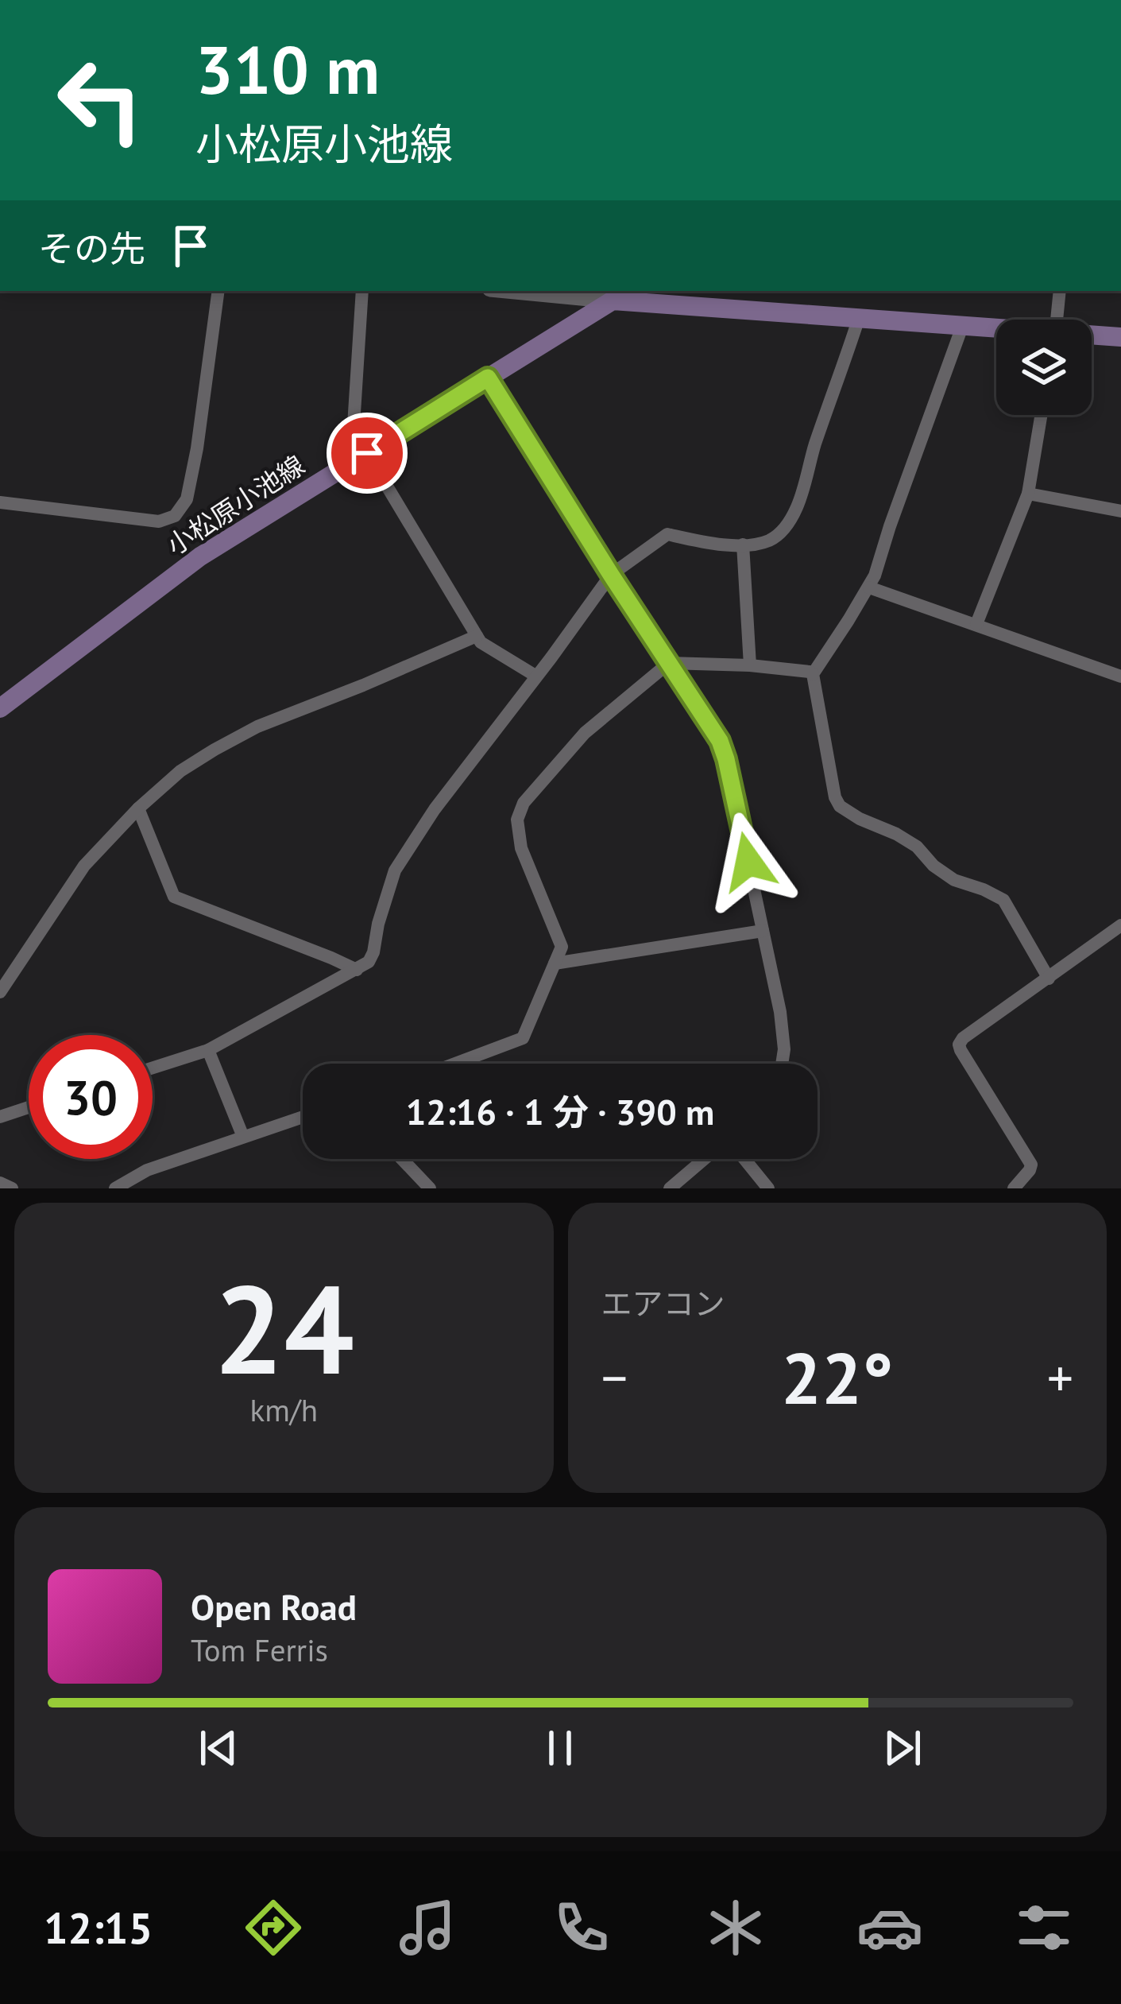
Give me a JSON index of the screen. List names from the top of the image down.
{
  "streets": {
    "main road": ["小松原小池線"]
  },
  "page": {
    "turn": ["310 m", "小松原小池線"],
    "then": "その先",
    "limit": "30",
    "trip": "12:16 · 1 分 · 390 m",
    "tile": [
      ["24", "km/h"],
      "エアコン"
    ],
    "heat": ["−", "22°", "+"],
    "song": ["Open Road", "Tom Ferris"],
    "tabs": "12:15"
  }
}
